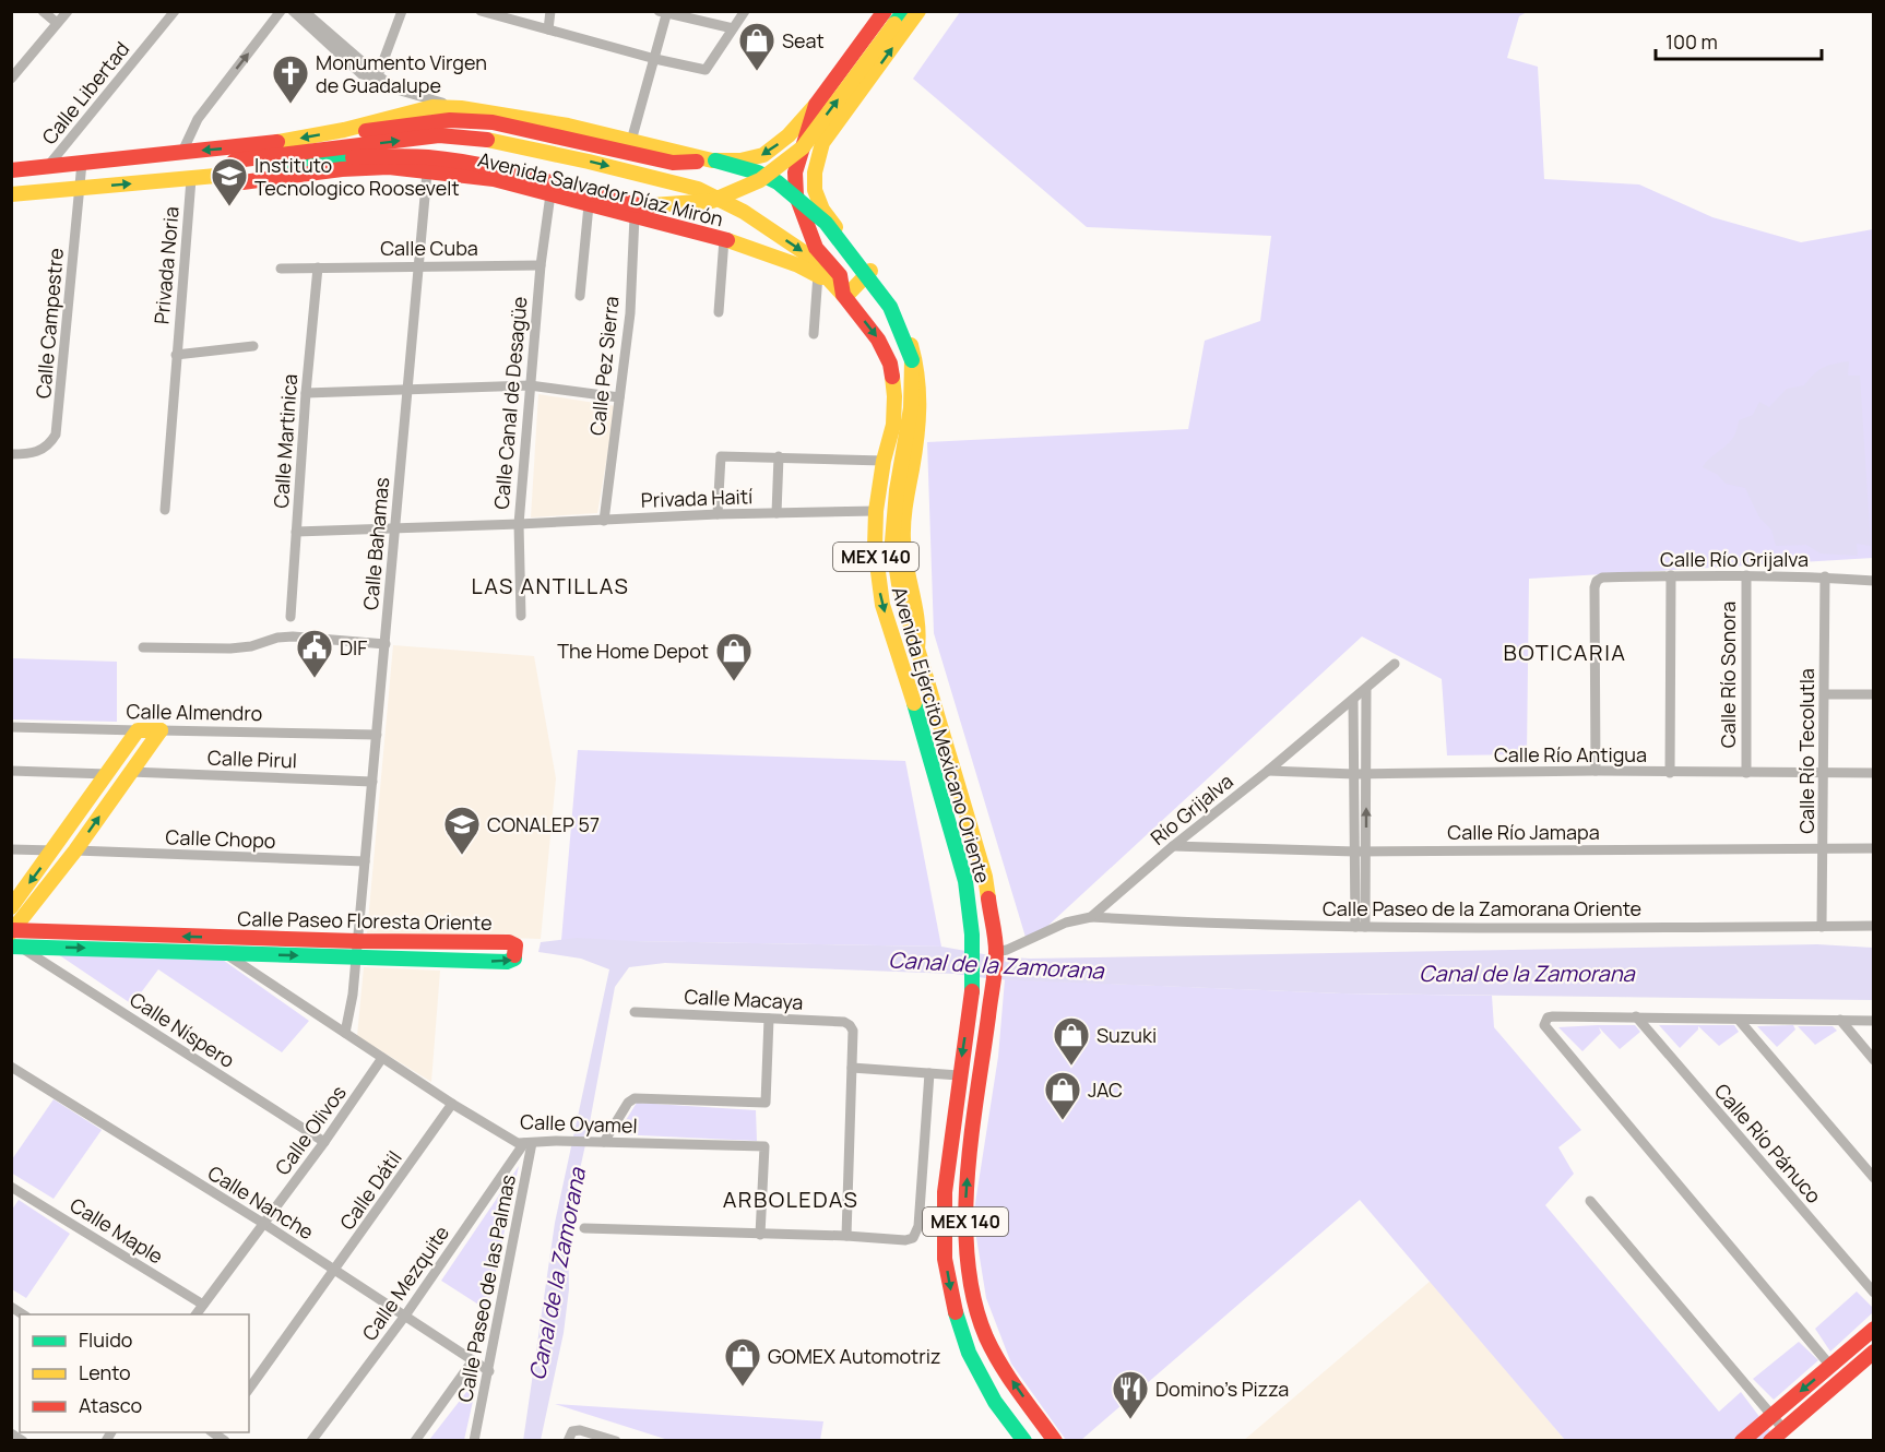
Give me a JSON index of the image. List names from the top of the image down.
{
  "streets": {
    "main road": [
      "Avenida Salvador Díaz Mirón",
      "MEX 140",
      "Calle Almendro",
      "Avenida Ejército Mexicano Oriente",
      "Calle Paseo Floresta Oriente"
    ],
    "street": [
      "Calle Libertad",
      "Calle Cuba",
      "Privada Noria",
      "Calle Campestre",
      "Calle Pez Sierra",
      "Calle Canal de Desagüe",
      "Calle Martinica",
      "Privada Haití",
      "Calle Bahamas",
      "Calle Río Grijalva",
      "Calle Río Sonora",
      "Calle Río Tecolutla",
      "Calle Río Antigua",
      "Calle Pirul",
      "Río Grijalva",
      "Calle Río Jamapa",
      "Calle Chopo",
      "Calle Paseo de la Zamorana Oriente",
      "Calle Macaya",
      "Calle Níspero",
      "Calle Oyamel",
      "Calle Olivos",
      "Calle Río Pánuco",
      "Calle Dátil",
      "Calle Nanche",
      "Calle Maple",
      "Calle Mezquite",
      "Calle Paseo de las Palmas"
    ]
  },
  "crossings": [
    ["Calle Libertad", "Avenida Salvador Díaz Mirón"],
    ["Avenida Salvador Díaz Mirón", "Privada Noria"],
    ["Avenida Salvador Díaz Mirón", "Calle Campestre"],
    ["Avenida Salvador Díaz Mirón", "Calle Pez Sierra"],
    ["Avenida Salvador Díaz Mirón", "Calle Canal de Desagüe"],
    ["Avenida Salvador Díaz Mirón", "Calle Bahamas"],
    ["Avenida Salvador Díaz Mirón", "MEX 140"],
    ["Avenida Salvador Díaz Mirón", "Avenida Ejército Mexicano Oriente"],
    ["Calle Cuba", "Calle Canal de Desagüe"],
    ["Calle Cuba", "Calle Martinica"],
    ["Calle Cuba", "Calle Bahamas"],
    ["Calle Pez Sierra", "Privada Haití"],
    ["Calle Canal de Desagüe", "Privada Haití"],
    ["Calle Martinica", "Privada Haití"],
    ["Privada Haití", "Calle Bahamas"],
    ["Privada Haití", "Avenida Ejército Mexicano Oriente"],
    ["Calle Bahamas", "Calle Almendro"],
    ["Calle Bahamas", "Calle Pirul"],
    ["Calle Bahamas", "Calle Chopo"],
    ["Calle Bahamas", "Calle Paseo Floresta Oriente"],
    ["MEX 140", "Avenida Ejército Mexicano Oriente"],
    ["MEX 140", "Río Grijalva"],
    ["Calle Río Grijalva", "Calle Río Sonora"],
    ["Calle Río Grijalva", "Calle Río Tecolutla"],
    ["Calle Río Grijalva", "Calle Río Antigua"],
    ["Calle Río Sonora", "Calle Río Antigua"],
    ["Calle Río Tecolutla", "Calle Río Antigua"],
    ["Calle Río Tecolutla", "Calle Río Jamapa"],
    ["Calle Río Tecolutla", "Calle Paseo de la Zamorana Oriente"],
    ["Calle Río Antigua", "Río Grijalva"],
    ["Río Grijalva", "Calle Río Jamapa"],
    ["Río Grijalva", "Calle Paseo de la Zamorana Oriente"],
    ["Calle Paseo Floresta Oriente", "Calle Níspero"],
    ["Calle Paseo Floresta Oriente", "Calle Oyamel"],
    ["Calle Níspero", "Calle Olivos"],
    ["Calle Oyamel", "Calle Olivos"],
    ["Calle Oyamel", "Calle Dátil"],
    ["Calle Oyamel", "Calle Mezquite"],
    ["Calle Oyamel", "Calle Paseo de las Palmas"],
    ["Calle Olivos", "Calle Nanche"],
    ["Calle Olivos", "Calle Maple"],
    ["Calle Dátil", "Calle Nanche"],
    ["Calle Nanche", "Calle Mezquite"],
    ["Calle Nanche", "Calle Paseo de las Palmas"],
    ["Calle Mezquite", "Calle Paseo de las Palmas"]
  ],
  "districts": ["LAS ANTILLAS", "BOTICARIA", "ARBOLEDAS"],
  "water": ["Canal de la Zamorana"],
  "places": {
    "shop": [
      "Seat",
      "The Home Depot",
      "Suzuki",
      "JAC",
      "GOMEX Automotriz"
    ],
    "church": ["Monumento Virgen de Guadalupe"],
    "school or university": ["Instituto Tecnologico Roosevelt", "CONALEP 57"],
    "public building": ["DIF"],
    "restaurant": ["Domino's Pizza"]
  },
  "legend": ["Fluido", "Lento", "Atasco"],
  "scale_bar": "100 m"
}
